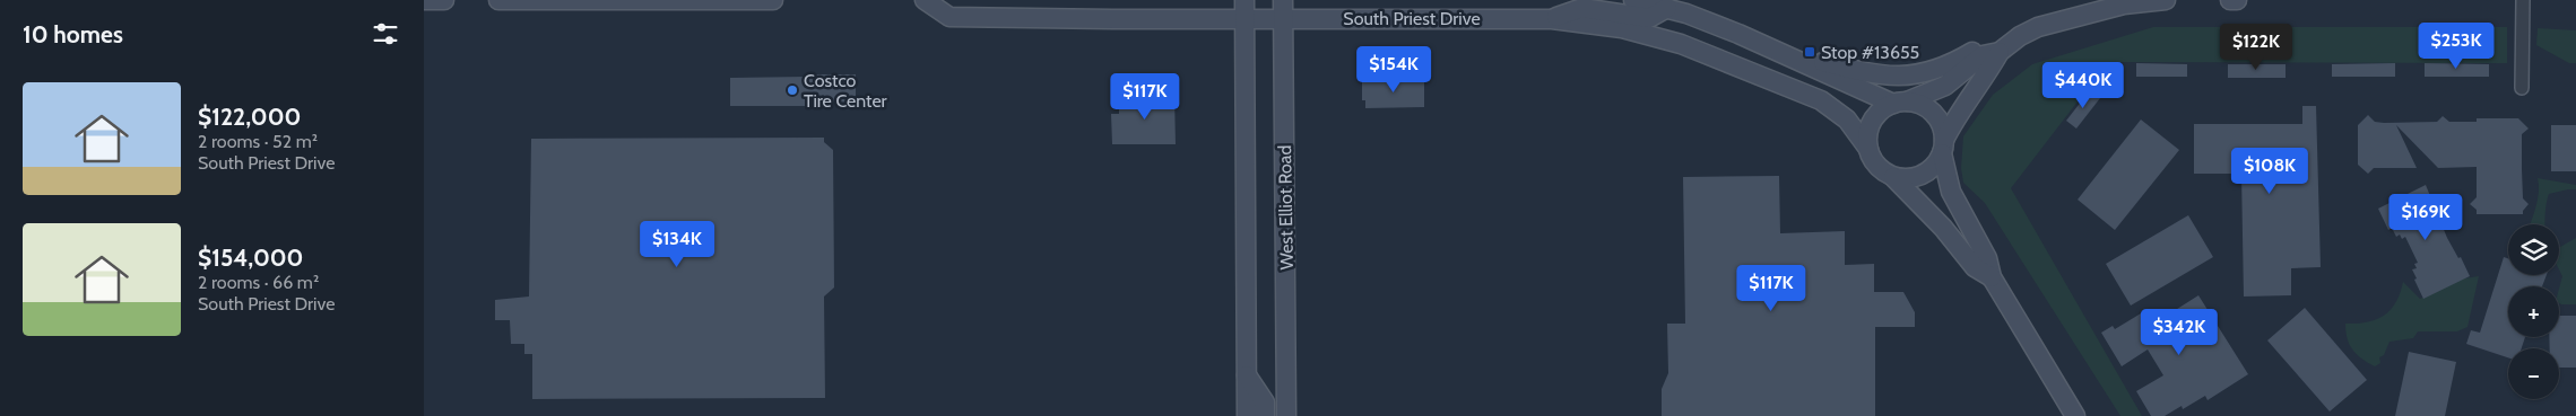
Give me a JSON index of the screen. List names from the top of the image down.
{
  "streets": {
    "main road": ["South Priest Drive", "West Elliot Road"]
  },
  "crossings": [
    ["South Priest Drive", "West Elliot Road"]
  ],
  "places": {
    "transit": ["Stop #13655"],
    "other": ["Costco Tire Center"]
  },
  "page": {
    "heading": "10 homes",
    "price": [
      "$253K",
      "$122K",
      "$154K",
      "$440K",
      "$117K",
      "$108K",
      "$169K",
      "$134K",
      "$117K",
      "$342K"
    ],
    "list": [
      {
        "name": "$122,000",
        "note": "2 rooms · 52 m² · South Priest Drive"
      },
      {
        "name": "$154,000",
        "note": "2 rooms · 66 m² · South Priest Drive"
      }
    ],
    "map_buttons": ["+", "−"]
  }
}
